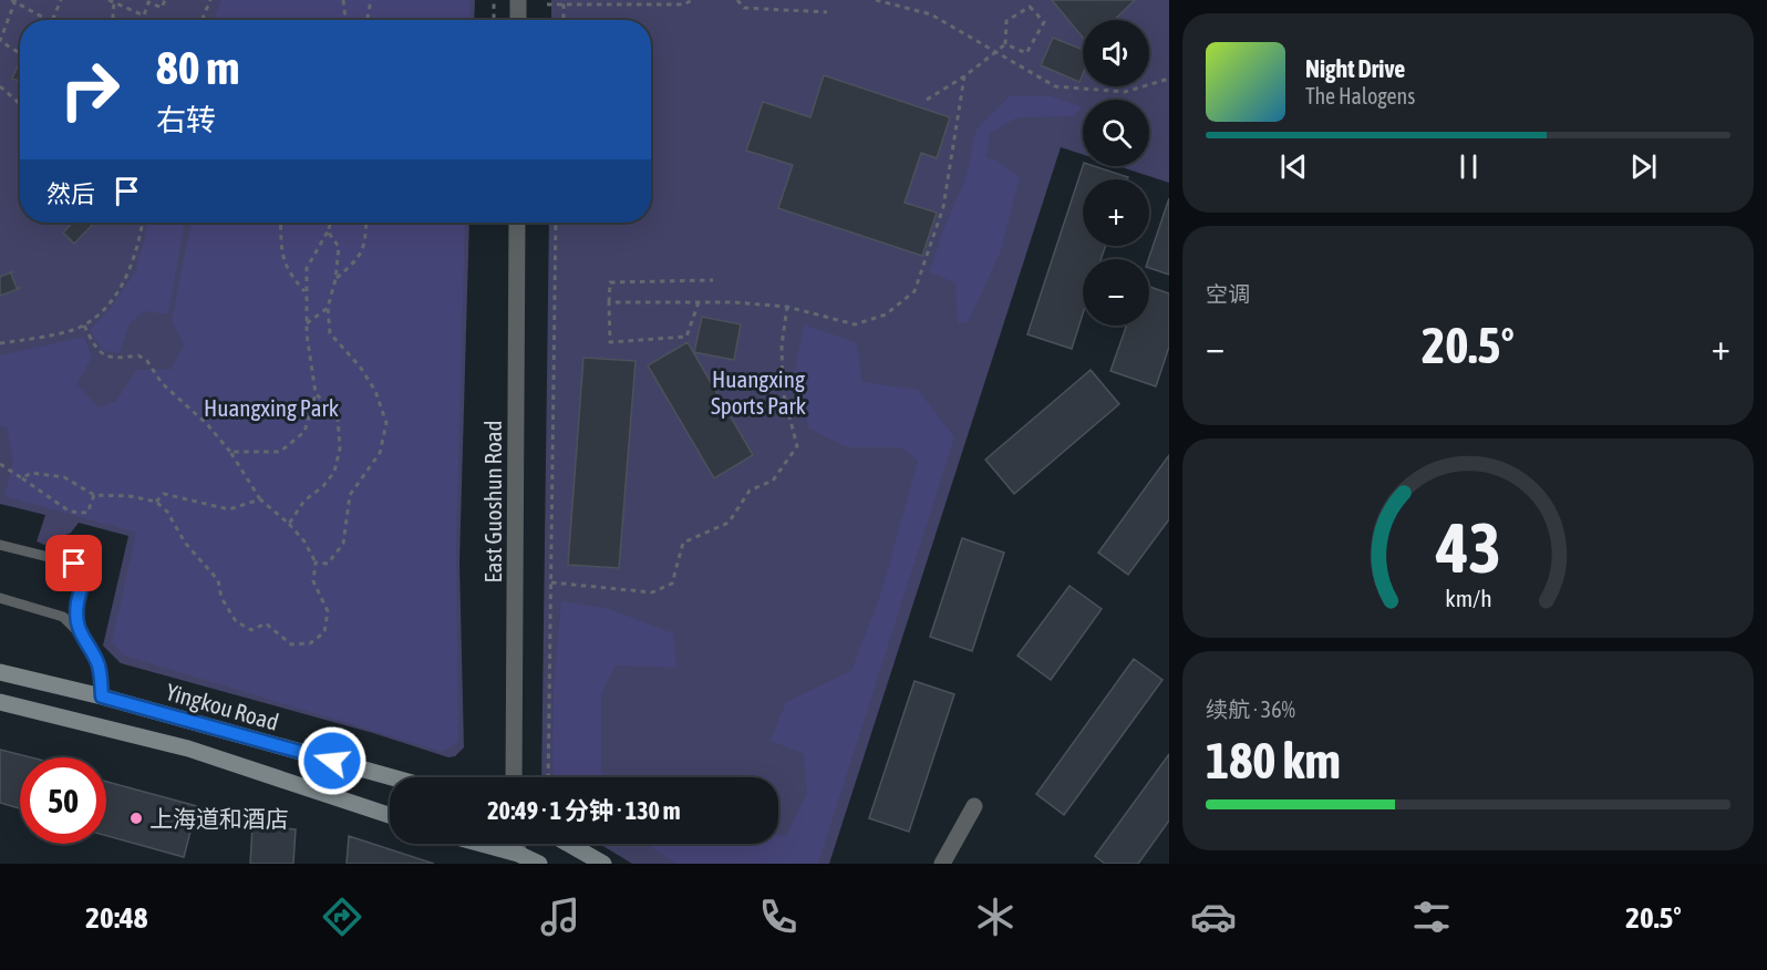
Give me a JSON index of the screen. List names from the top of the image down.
{
  "streets": {
    "main road": ["Yingkou Road"],
    "street": ["East Guoshun Road"]
  },
  "parks": ["Huangxing Sports Park", "Huangxing Park"],
  "places": ["上海道和酒店"],
  "page": {
    "map_buttons": ["+", "−"],
    "turn": ["80 m", "右转"],
    "song": ["Night Drive", "The Halogens"],
    "then": "然后",
    "tile": [
      "空调",
      ["续航 · 36%", "180 km"]
    ],
    "heat": ["−", "20.5°", "+"],
    "limit": "50",
    "trip": "20:49 · 1 分钟 · 130 m",
    "tabs": ["20:48", "20.5°"],
    "gauge": ["43", "km/h"]
  }
}
